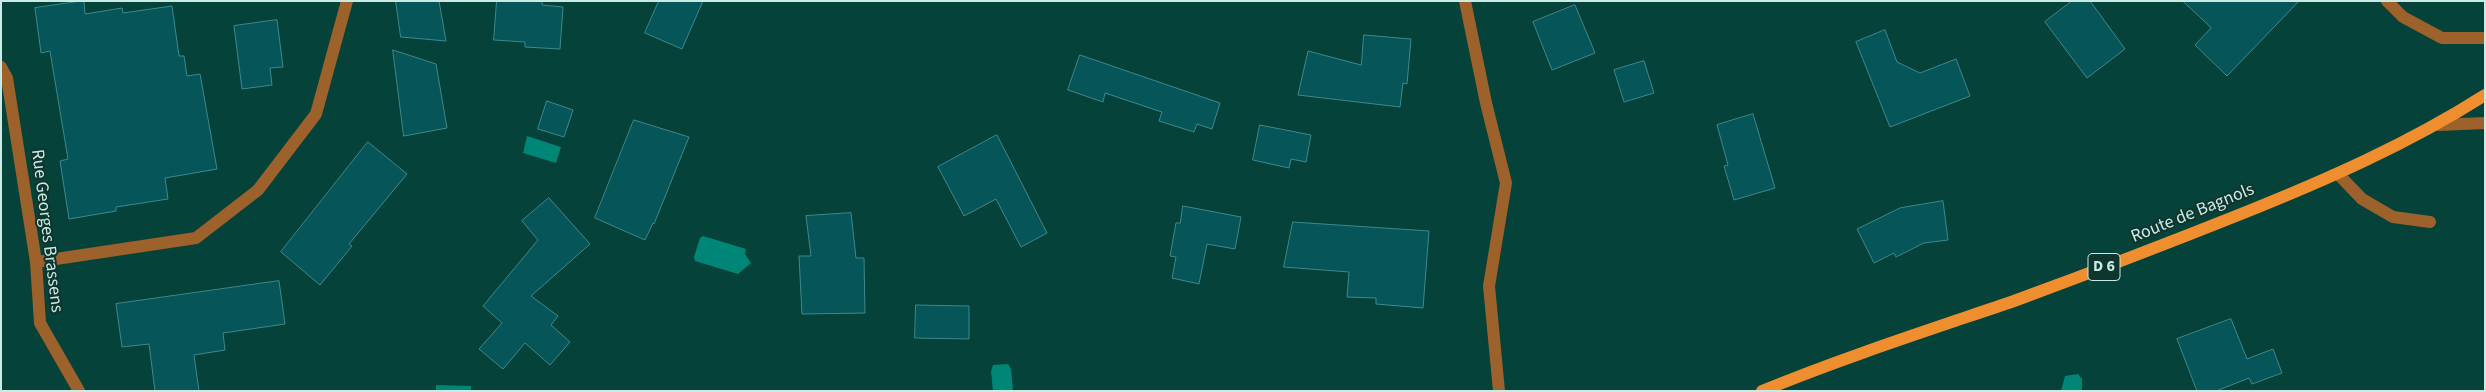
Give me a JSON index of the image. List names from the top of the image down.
{
  "streets": {
    "main road": ["Route de Bagnols", "D 6"],
    "street": ["Rue Georges Brassens"]
  }
}
